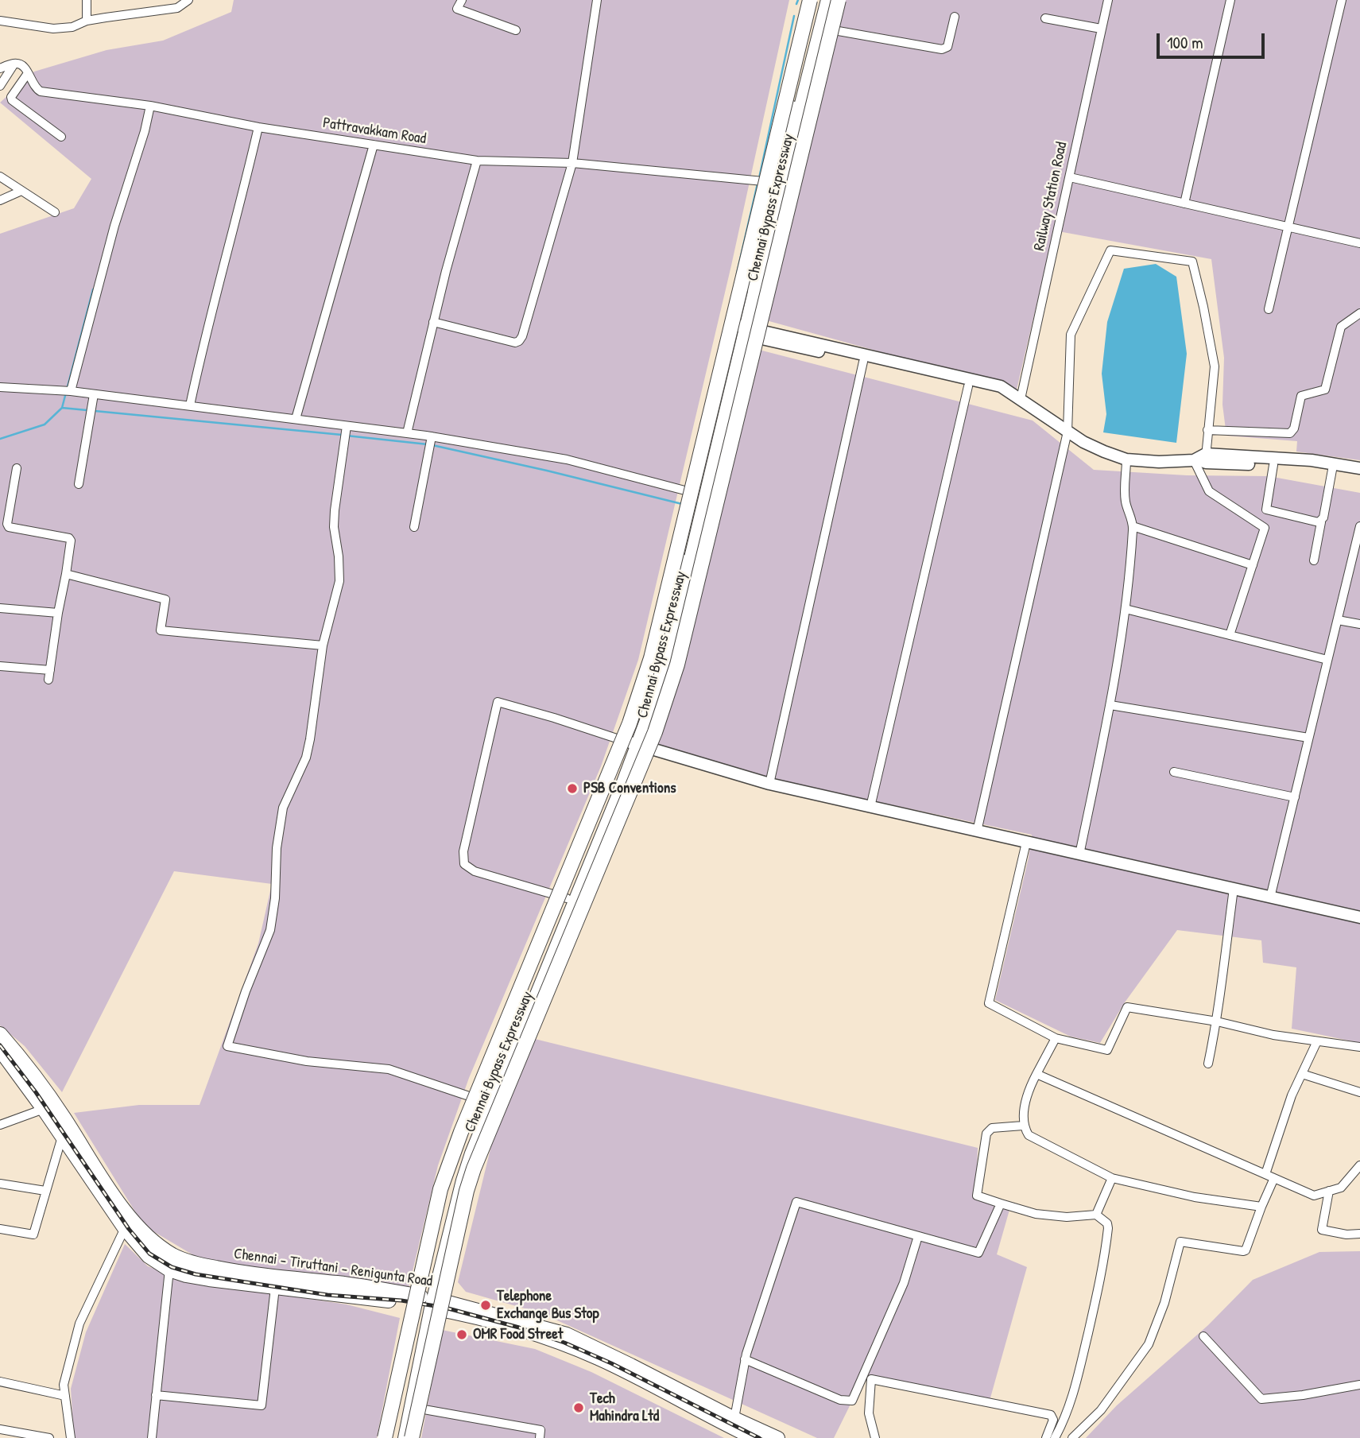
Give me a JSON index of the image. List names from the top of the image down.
{
  "streets": {
    "highway": ["Chennai Bypass Expressway", "Chennai - Tiruttani - Renigunta Road"],
    "street": ["Pattravakkam Road", "Railway Station Road"]
  },
  "places": [
    "PSB Conventions",
    "Telephone Exchange Bus Stop",
    "OMR Food Street",
    "Tech Mahindra Ltd"
  ],
  "scale_bar": "100 m"
}
